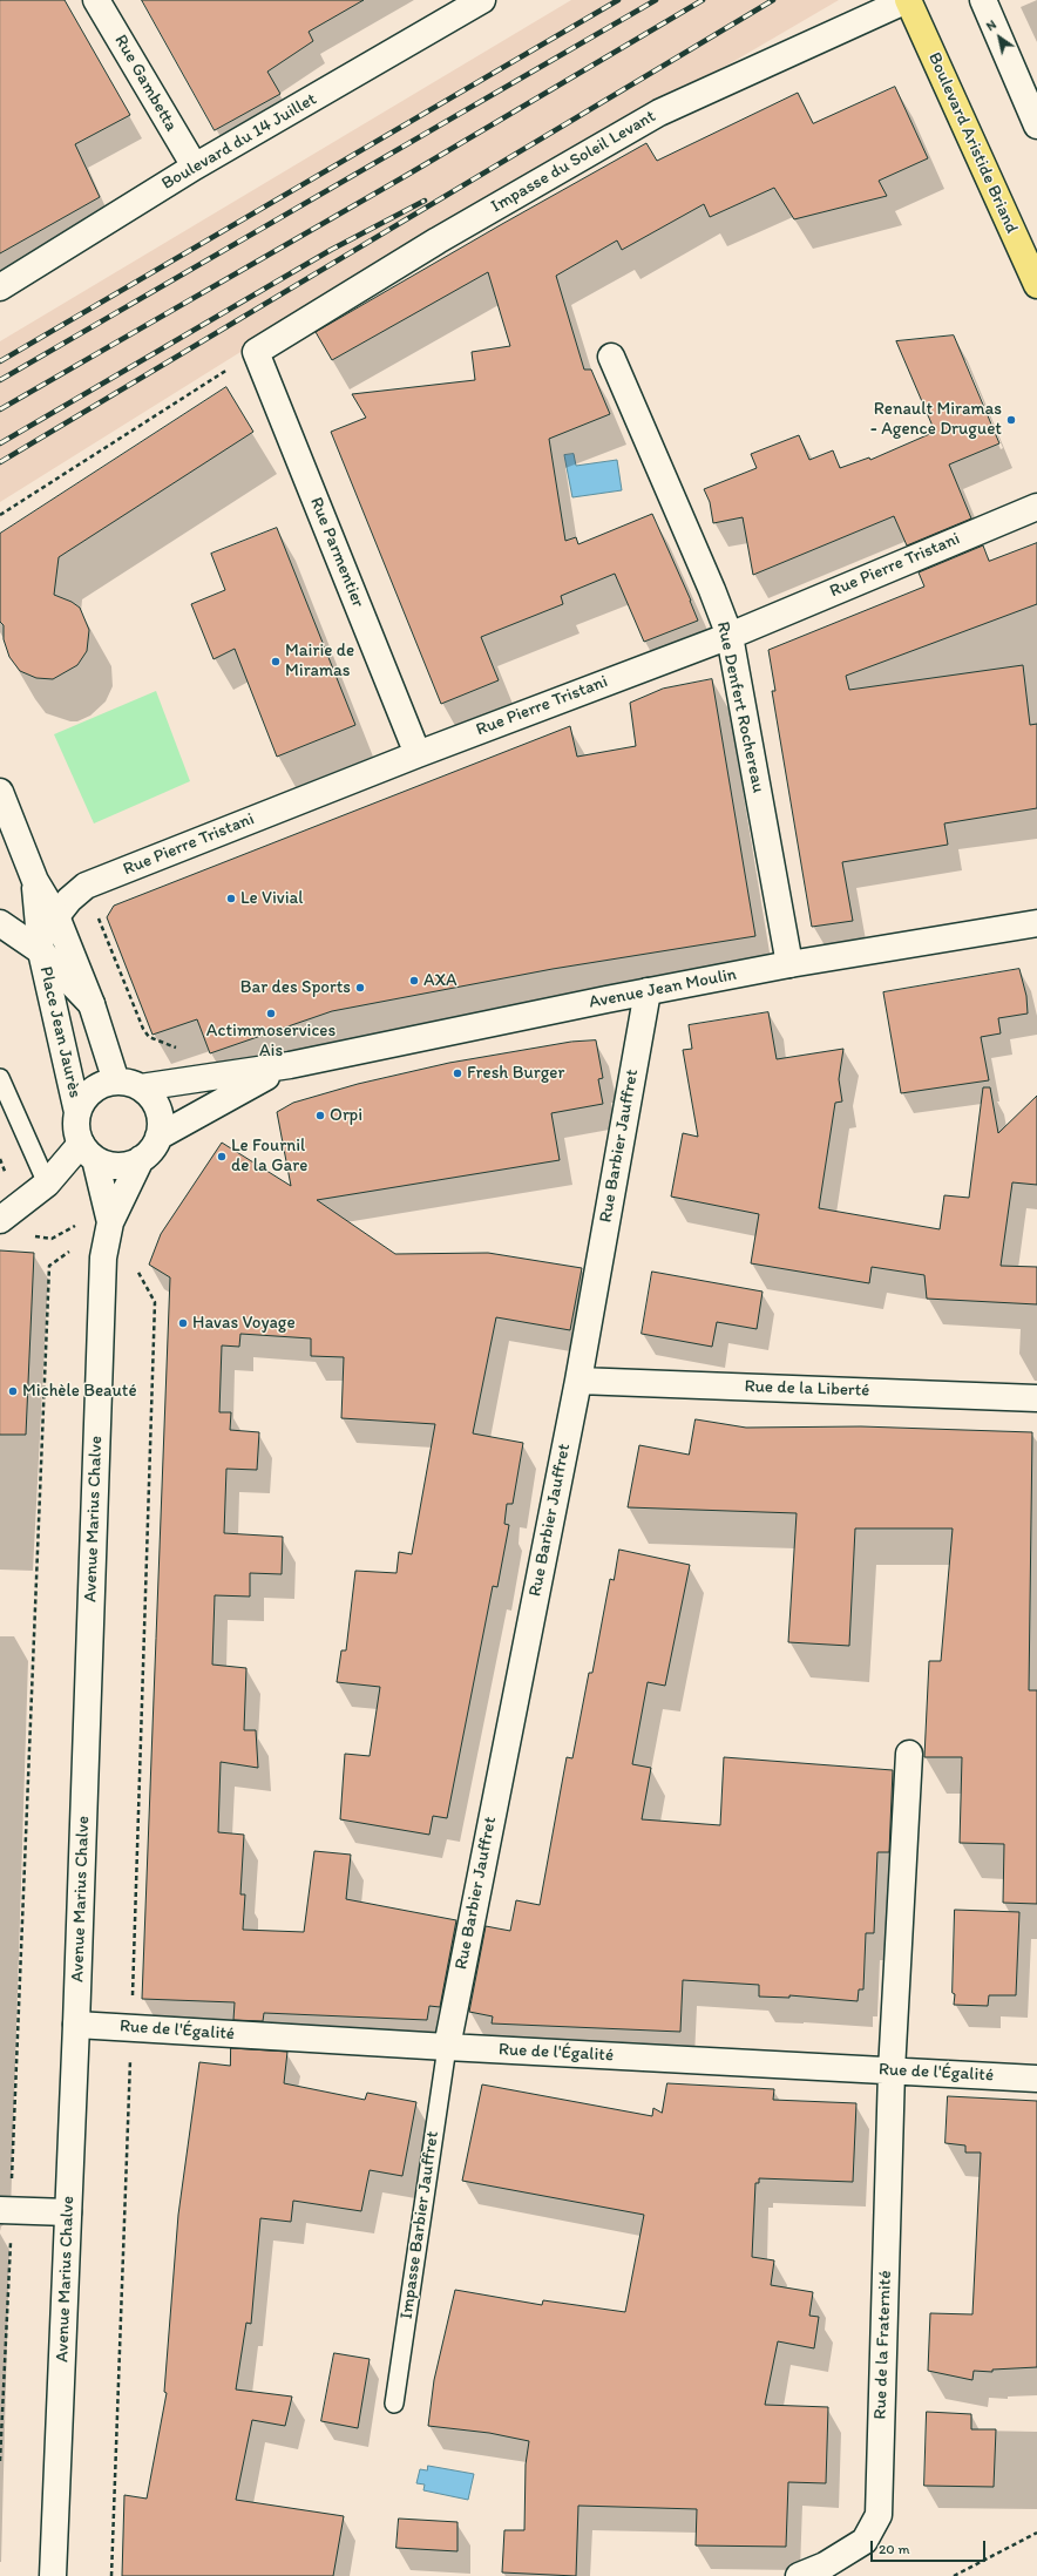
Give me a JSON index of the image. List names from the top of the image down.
{
  "streets": {
    "main road": ["Boulevard Aristide Briand"],
    "street": [
      "Rue Gambetta",
      "Boulevard du 14 Juillet",
      "Impasse du Soleil Levant",
      "Rue Parmentier",
      "Rue Pierre Tristani",
      "Rue Denfert Rochereau",
      "Avenue Jean Moulin",
      "Place Jean Jaurès",
      "Rue Barbier Jauffret",
      "Rue de la Liberté",
      "Avenue Marius Chalve",
      "Rue de l'Égalité",
      "Rue de la Fraternité"
    ],
    "lane": ["Impasse Barbier Jauffret"]
  },
  "crossings": [
    ["Rue Gambetta", "Boulevard du 14 Juillet"],
    ["Boulevard Aristide Briand", "Impasse du Soleil Levant"],
    ["Impasse du Soleil Levant", "Rue Parmentier"],
    ["Rue Parmentier", "Rue Pierre Tristani"],
    ["Rue Pierre Tristani", "Rue Denfert Rochereau"],
    ["Rue Pierre Tristani", "Place Jean Jaurès"],
    ["Rue Denfert Rochereau", "Avenue Jean Moulin"],
    ["Avenue Jean Moulin", "Place Jean Jaurès"],
    ["Avenue Jean Moulin", "Rue Barbier Jauffret"],
    ["Avenue Jean Moulin", "Avenue Marius Chalve"],
    ["Place Jean Jaurès", "Avenue Marius Chalve"],
    ["Rue Barbier Jauffret", "Rue de la Liberté"],
    ["Rue Barbier Jauffret", "Rue de l'Égalité"],
    ["Rue Barbier Jauffret", "Impasse Barbier Jauffret"],
    ["Avenue Marius Chalve", "Rue de l'Égalité"],
    ["Rue de l'Égalité", "Impasse Barbier Jauffret"],
    ["Rue de l'Égalité", "Rue de la Fraternité"]
  ],
  "places": [
    "Renault Miramas - Agence Druguet",
    "Mairie de Miramas",
    "Le Vivial",
    "AXA",
    "Bar des Sports",
    "Actimmoservices Ais",
    "Fresh Burger",
    "Orpi",
    "Le Fournil de la Gare",
    "Havas Voyage",
    "Michèle Beauté"
  ],
  "scale_bar": "20 m",
  "north": "top left"
}
